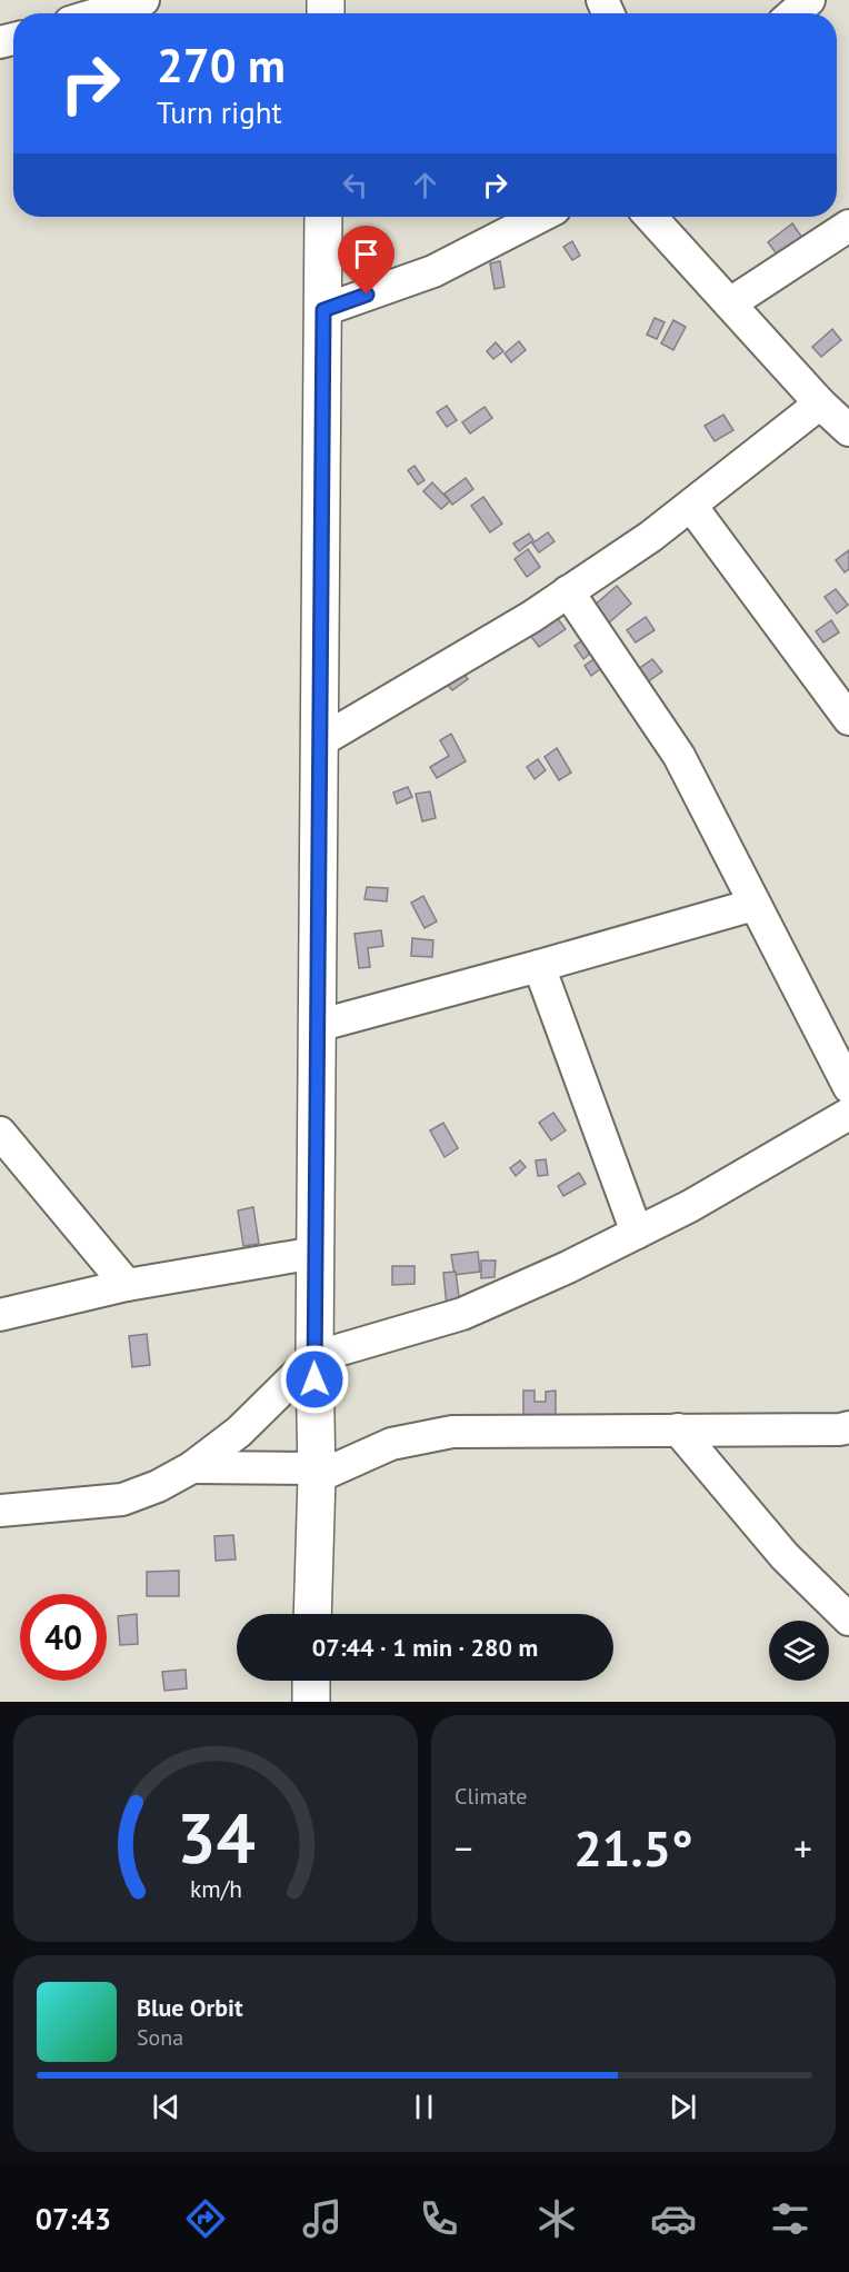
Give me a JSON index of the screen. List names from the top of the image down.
{
  "page": {
    "turn": ["270 m", "Turn right"],
    "limit": "40",
    "trip": "07:44 · 1 min · 280 m",
    "tile": "Climate",
    "heat": ["−", "21.5°", "+"],
    "song": ["Blue Orbit", "Sona"],
    "tabs": "07:43",
    "gauge": ["34", "km/h"]
  }
}
